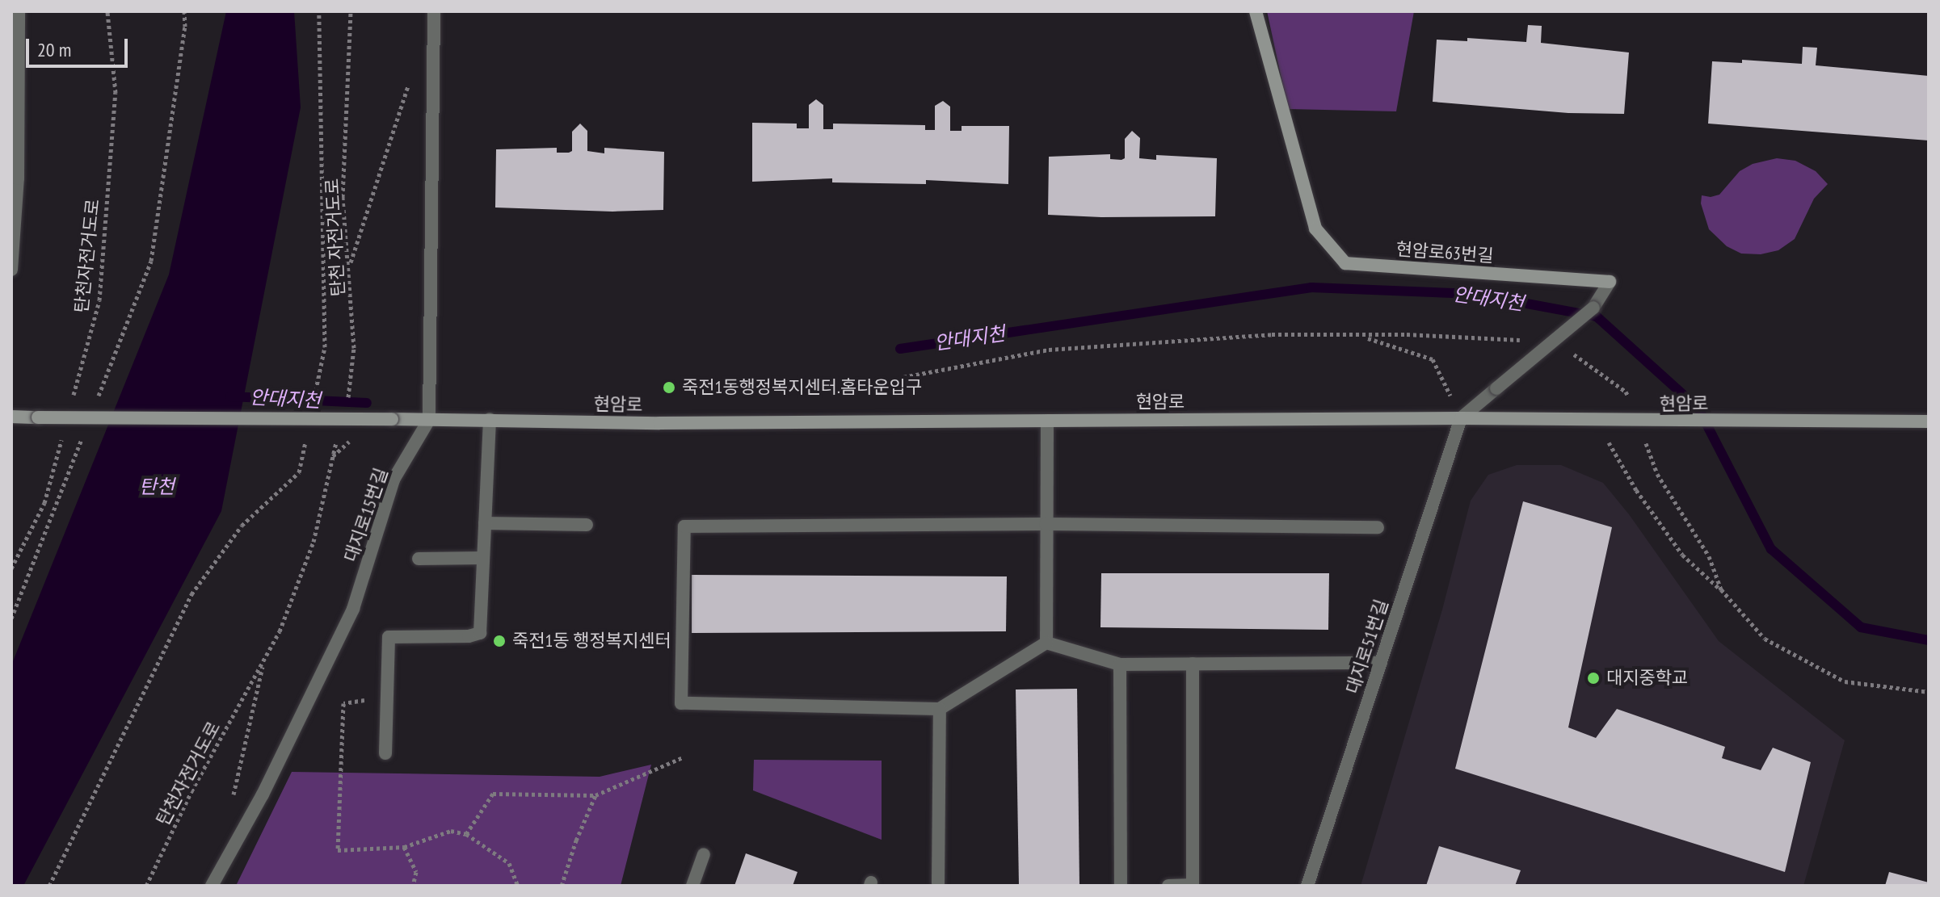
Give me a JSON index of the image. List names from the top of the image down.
{
  "streets": {
    "street": [
      "현암로63번길",
      "현암로",
      "대지로15번길",
      "대지로51번길"
    ],
    "path": ["탄천 자전거도로", "탄천자전거도로"]
  },
  "crossings": [
    ["현암로63번길", "현암로"],
    ["현암로63번길", "대지로51번길"],
    ["현암로", "대지로15번길"],
    ["현암로", "대지로51번길"]
  ],
  "water": ["안대지천", "탄천"],
  "places": ["죽전1동행정복지센터.홈타운입구", "죽전1동 행정복지센터", "대지중학교"],
  "scale_bar": "20 m"
}
